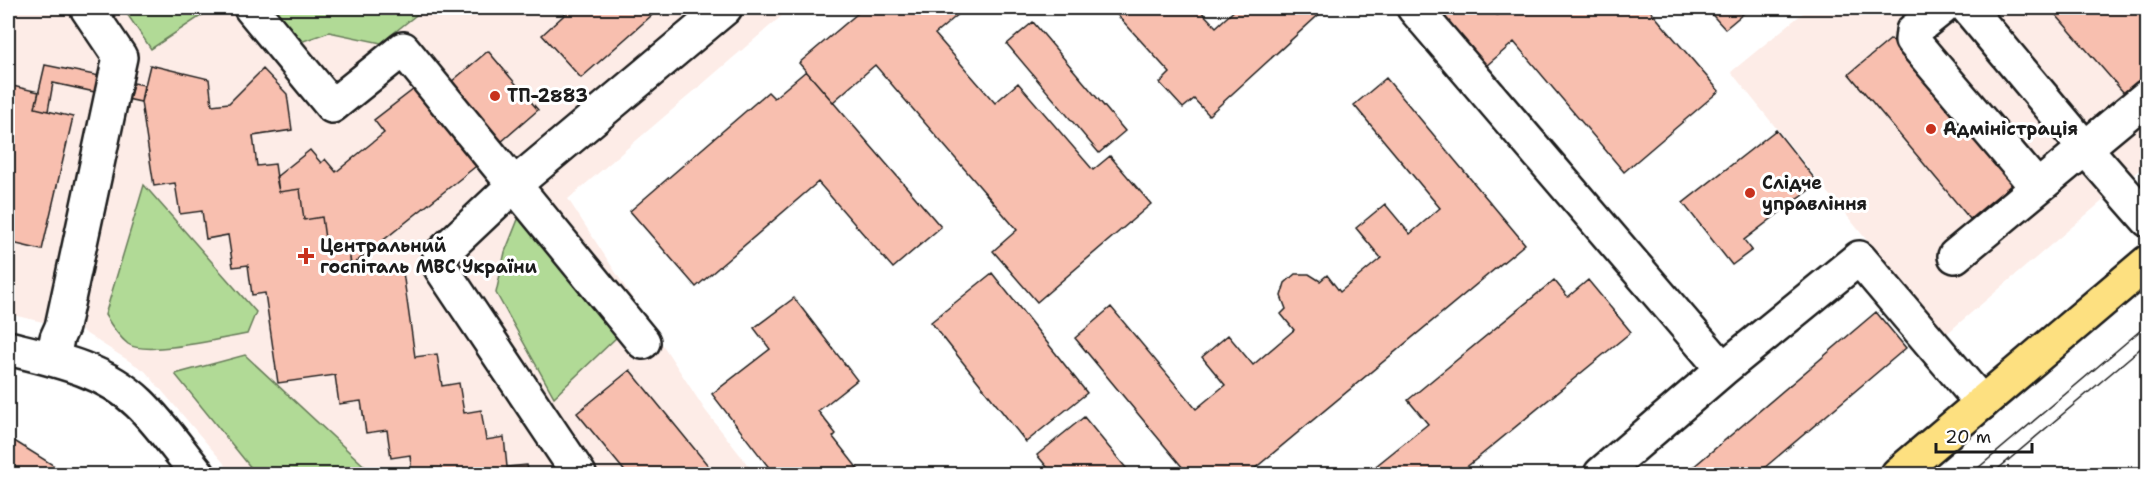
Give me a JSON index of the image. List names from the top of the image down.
{
  "places": {
    "other": ["ТП-2883", "Адміністрація", "Слідче управління"],
    "health": ["Центральний госпіталь МВС України"]
  },
  "scale_bar": "20 m"
}
